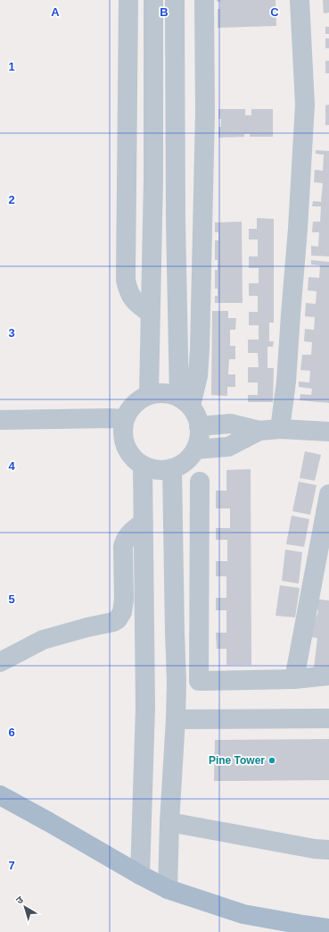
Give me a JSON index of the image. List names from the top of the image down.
{
  "places": ["Pine Tower"],
  "north": "top left",
  "grid": {
    "columns": ["A", "B", "C"],
    "rows": [
      "1",
      "2",
      "3",
      "4",
      "5",
      "6",
      "7"
    ]
  }
}
